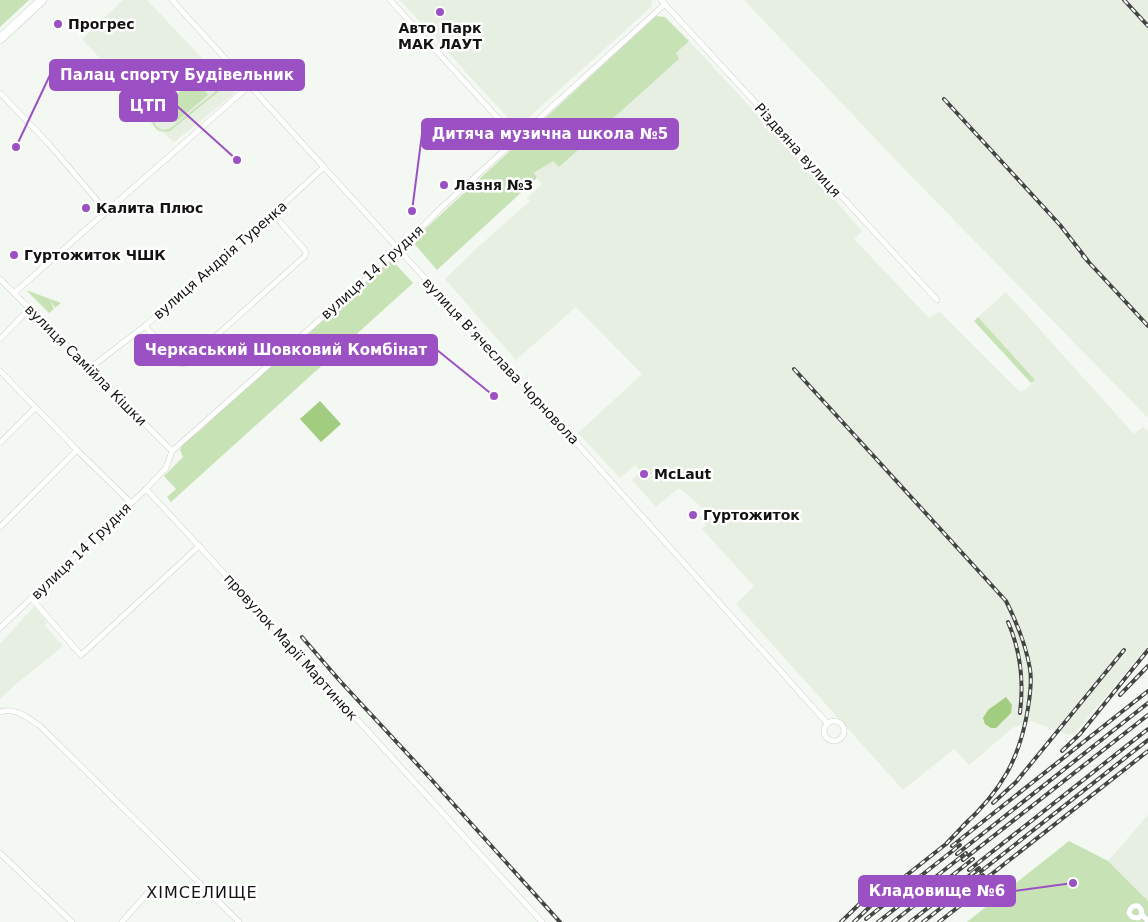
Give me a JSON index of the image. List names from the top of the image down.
{
  "streets": {
    "street": [
      "Різдвяна вулиця",
      "вулиця Андрія Туренка",
      "вулиця 14 Грудня",
      "вулиця Вʼячеслава Чорновола",
      "вулиця Самійла Кішки",
      "провулок Марії Мартинюк"
    ]
  },
  "crossings": [
    ["Різдвяна вулиця", "вулиця 14 Грудня"],
    ["вулиця Андрія Туренка", "вулиця Вʼячеслава Чорновола"],
    ["вулиця Андрія Туренка", "вулиця Самійла Кішки"],
    ["вулиця 14 Грудня", "вулиця Вʼячеслава Чорновола"],
    ["вулиця 14 Грудня", "вулиця Самійла Кішки"],
    ["вулиця 14 Грудня", "провулок Марії Мартинюк"]
  ],
  "districts": ["ХІМСЕЛИЩЕ"],
  "places": [
    "Авто Парк МАК ЛАУТ",
    "Прогрес",
    "Палац спорту Будівельник",
    "ЦТП",
    "Лазня №3",
    "Калита Плюс",
    "Дитяча музична школа №5",
    "Гуртожиток ЧШК",
    "Черкаський Шовковий Комбінат",
    "McLaut",
    "Гуртожиток",
    "Кладовище №6"
  ]
}
